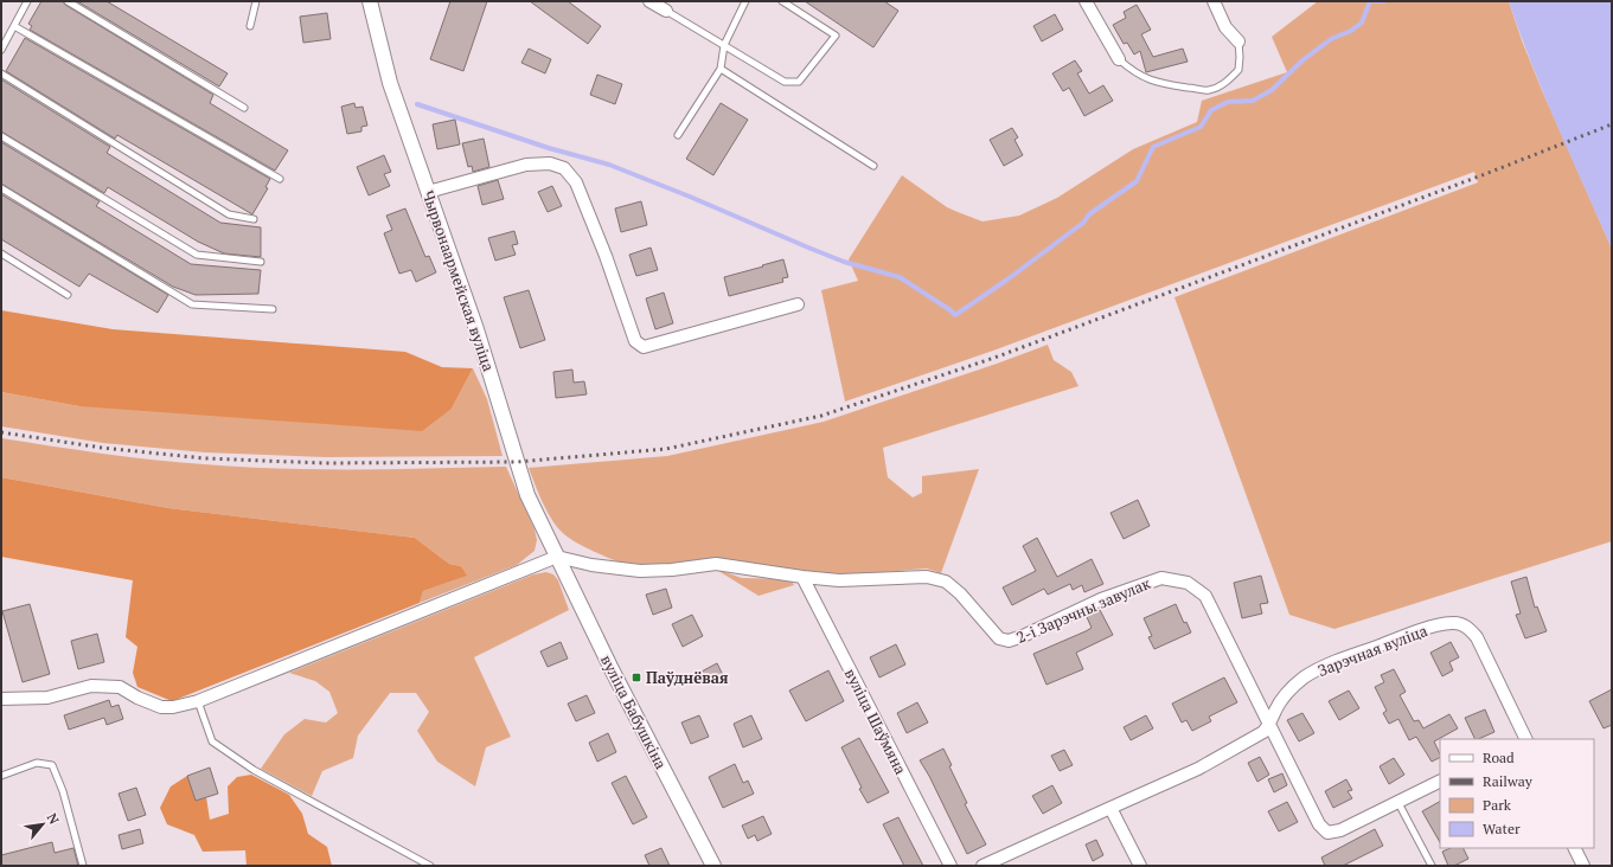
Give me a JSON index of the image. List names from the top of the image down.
{
  "streets": {
    "street": [
      "Чырвонаармейская вуліца",
      "2-і Зарэчны завулак",
      "Зарэчная вуліца",
      "вуліца Бабушкіна",
      "вуліца Шаўмяна"
    ]
  },
  "crossings": [
    ["Чырвонаармейская вуліца", "2-і Зарэчны завулак"],
    ["Чырвонаармейская вуліца", "вуліца Бабушкіна"],
    ["2-і Зарэчны завулак", "Зарэчная вуліца"],
    ["2-і Зарэчны завулак", "вуліца Бабушкіна"],
    ["2-і Зарэчны завулак", "вуліца Шаўмяна"]
  ],
  "places": {
    "transit": ["Паўднёвая"]
  },
  "legend": [
    "Road",
    "Railway",
    "Park",
    "Water"
  ],
  "north": "top right"
}
